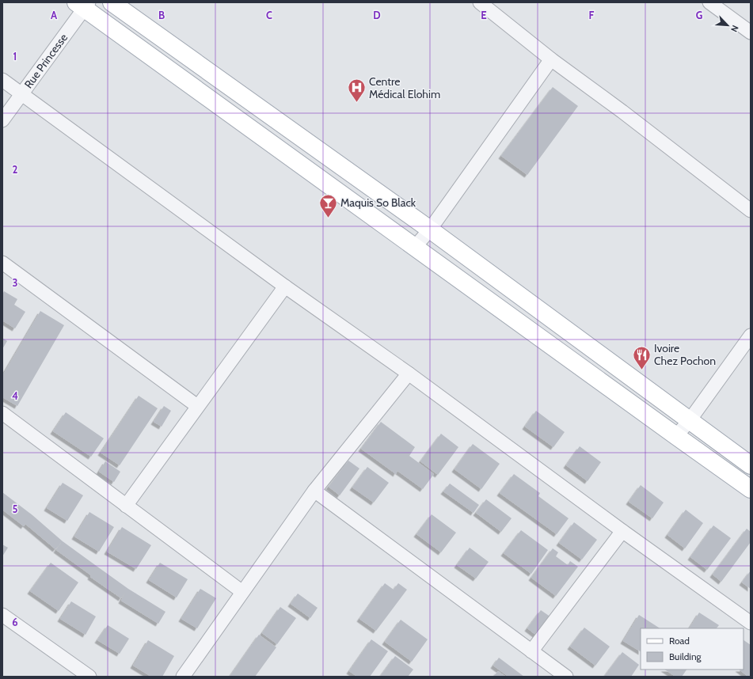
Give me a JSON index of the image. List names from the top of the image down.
{
  "streets": {
    "street": ["Rue Princesse"]
  },
  "places": {
    "hospital": ["Centre Médical Elohim"],
    "bar": ["Maquis So Black"],
    "restaurant": ["Ivoire Chez Pochon"]
  },
  "legend": ["Road", "Building"],
  "north": "bottom right",
  "grid": {
    "columns": [
      "A",
      "B",
      "C",
      "D",
      "E",
      "F",
      "G"
    ],
    "rows": [
      "1",
      "2",
      "3",
      "4",
      "5",
      "6"
    ]
  }
}
